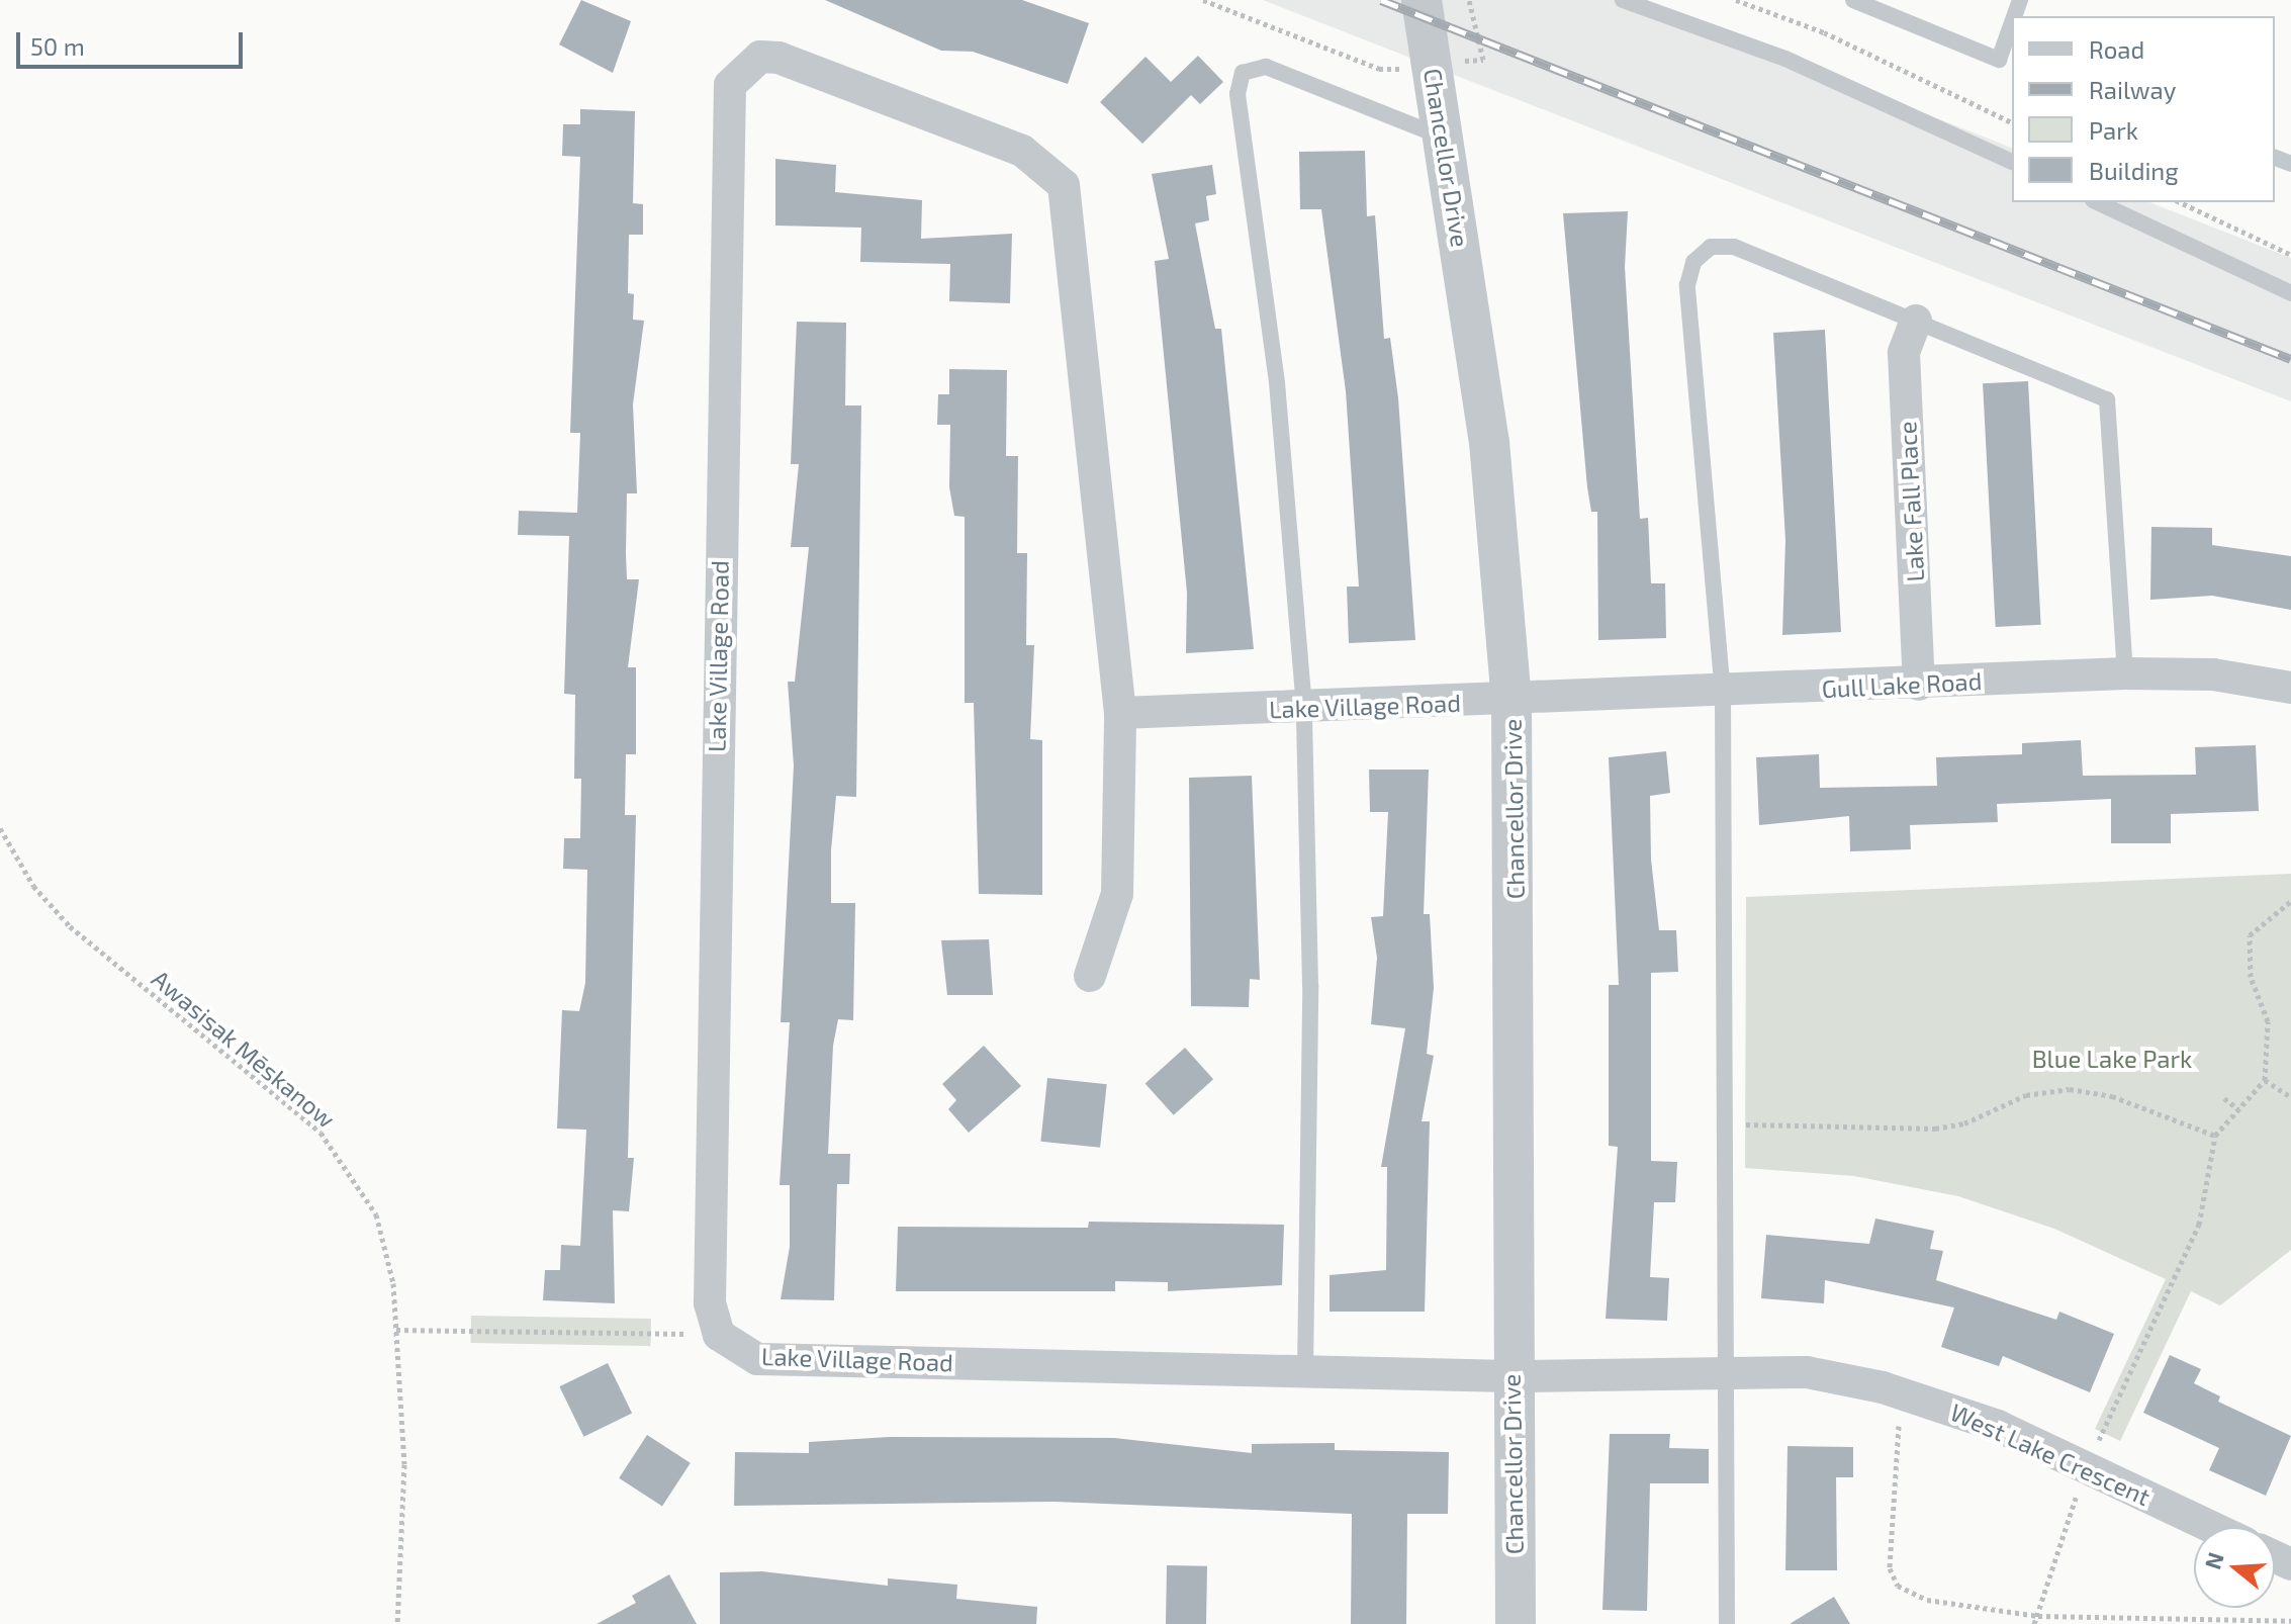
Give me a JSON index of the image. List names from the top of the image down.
{
  "streets": {
    "street": [
      "Chancellor Drive",
      "Lake Fall Place",
      "Lake Village Road",
      "Gull Lake Road",
      "West Lake Crescent"
    ],
    "path": ["Awasisak Mēskanow"]
  },
  "crossings": [
    ["Chancellor Drive", "Lake Village Road"],
    ["Chancellor Drive", "Gull Lake Road"],
    ["Chancellor Drive", "West Lake Crescent"],
    ["Lake Fall Place", "Gull Lake Road"],
    ["Lake Village Road", "Gull Lake Road"],
    ["Lake Village Road", "West Lake Crescent"]
  ],
  "parks": ["Blue Lake Park"],
  "legend": [
    "Road",
    "Railway",
    "Park",
    "Building"
  ],
  "scale_bar": "50 m",
  "north": "left"
}
